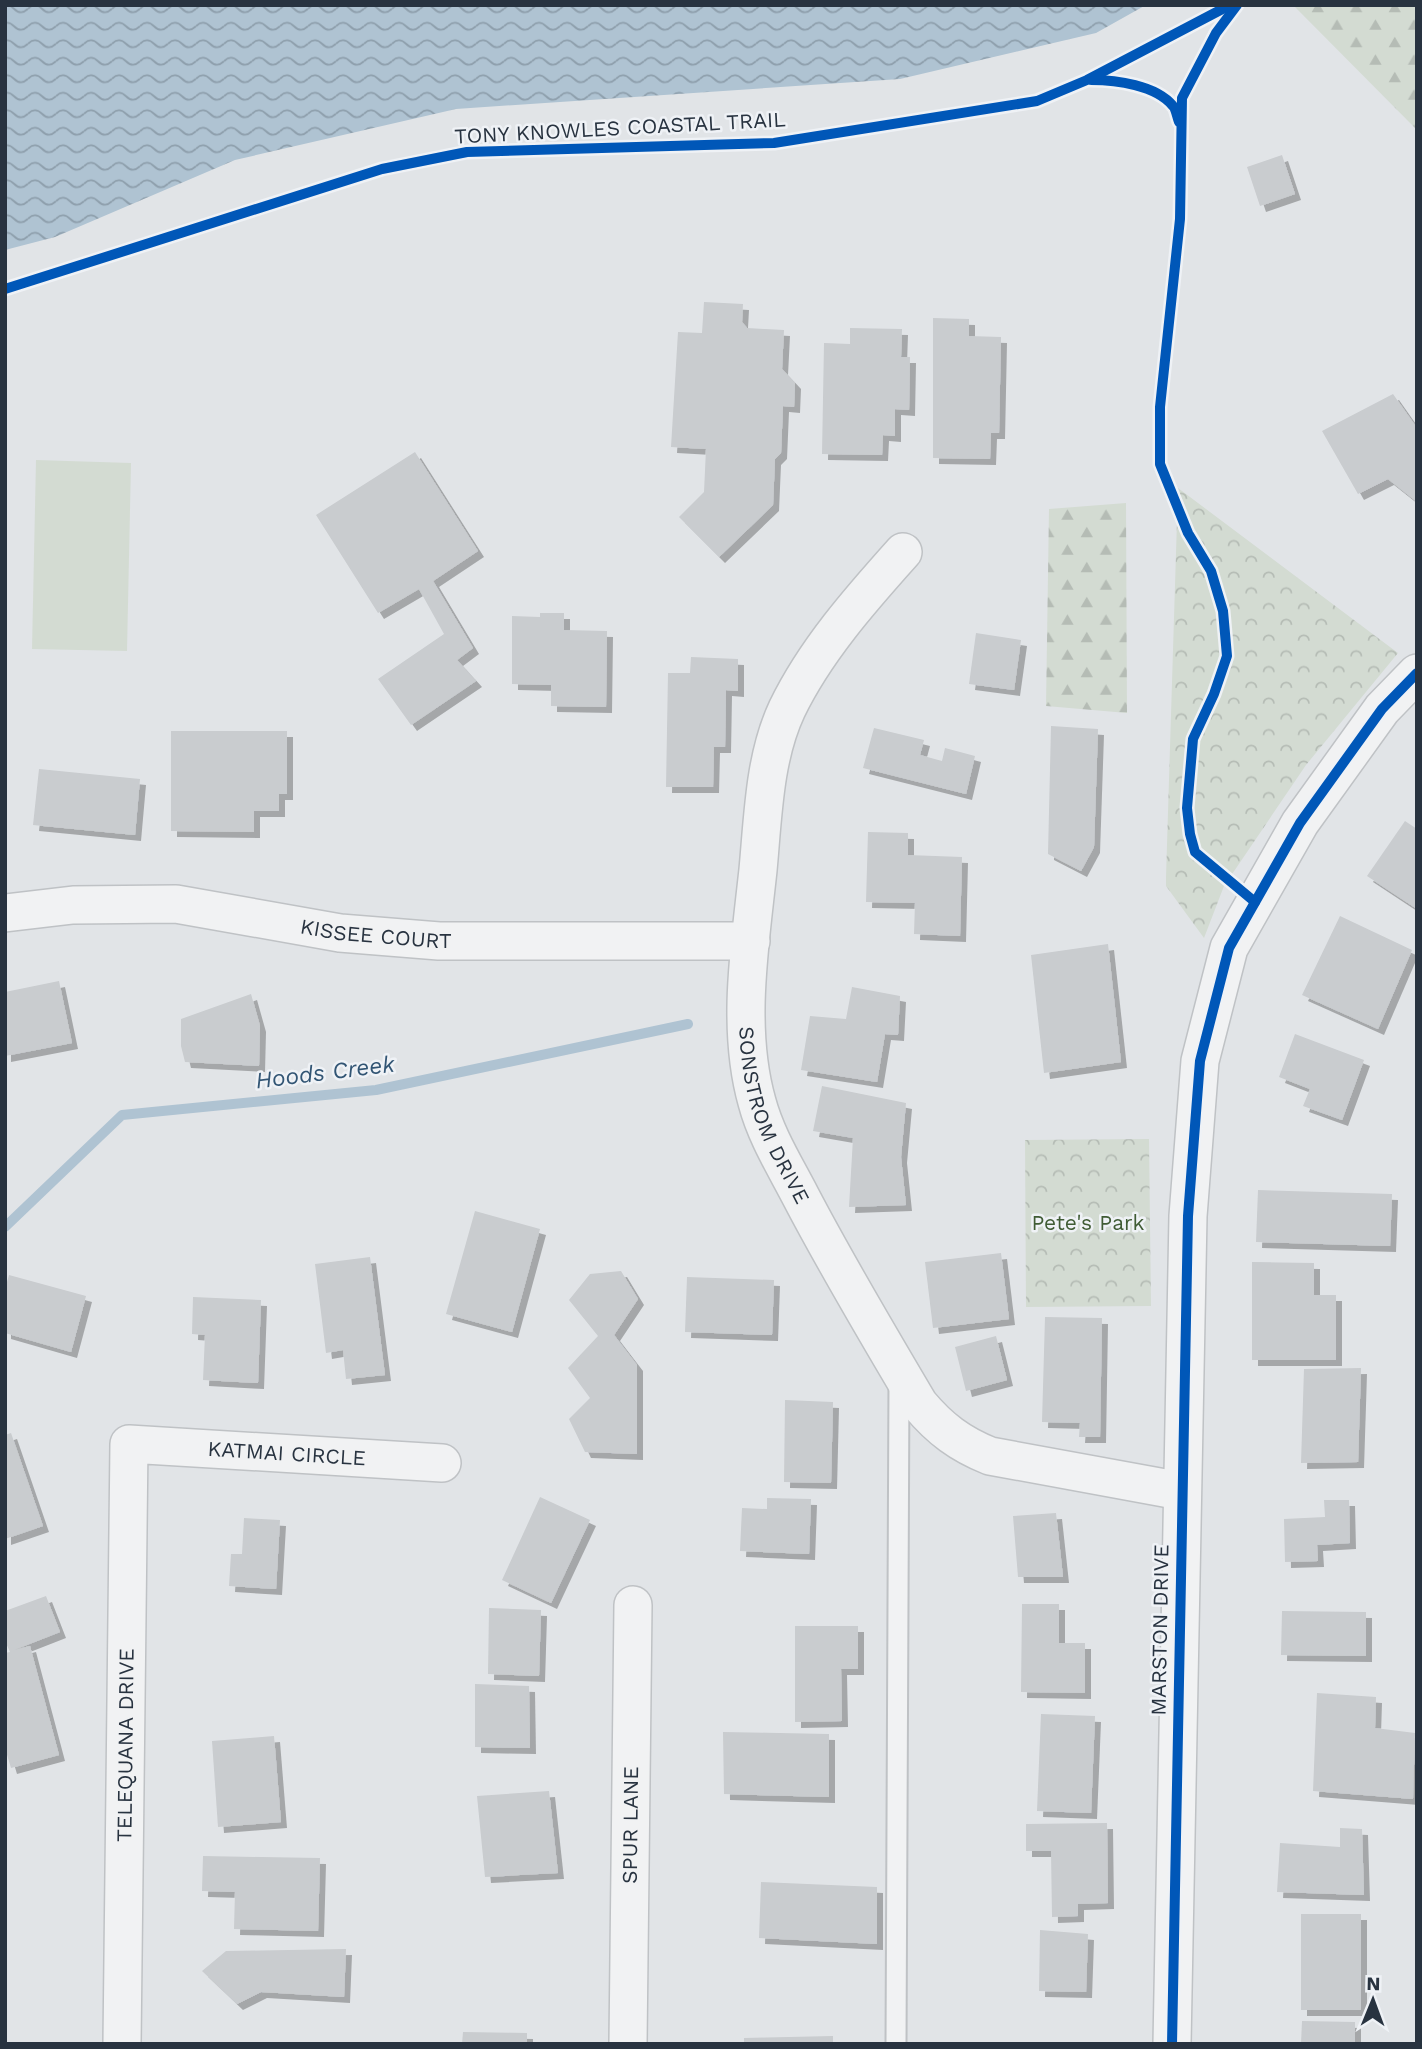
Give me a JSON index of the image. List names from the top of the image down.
{
  "streets": {
    "street": [
      "KISSEE COURT",
      "SONSTROM DRIVE",
      "KATMAI CIRCLE",
      "MARSTON DRIVE",
      "TELEQUANA DRIVE",
      "SPUR LANE"
    ],
    "cycle path": ["TONY KNOWLES COASTAL TRAIL"]
  },
  "crossings": [
    ["KISSEE COURT", "SONSTROM DRIVE"],
    ["SONSTROM DRIVE", "MARSTON DRIVE"],
    ["KATMAI CIRCLE", "TELEQUANA DRIVE"]
  ],
  "water": ["Hoods Creek"],
  "parks": ["Pete's Park"],
  "north": "top"
}
